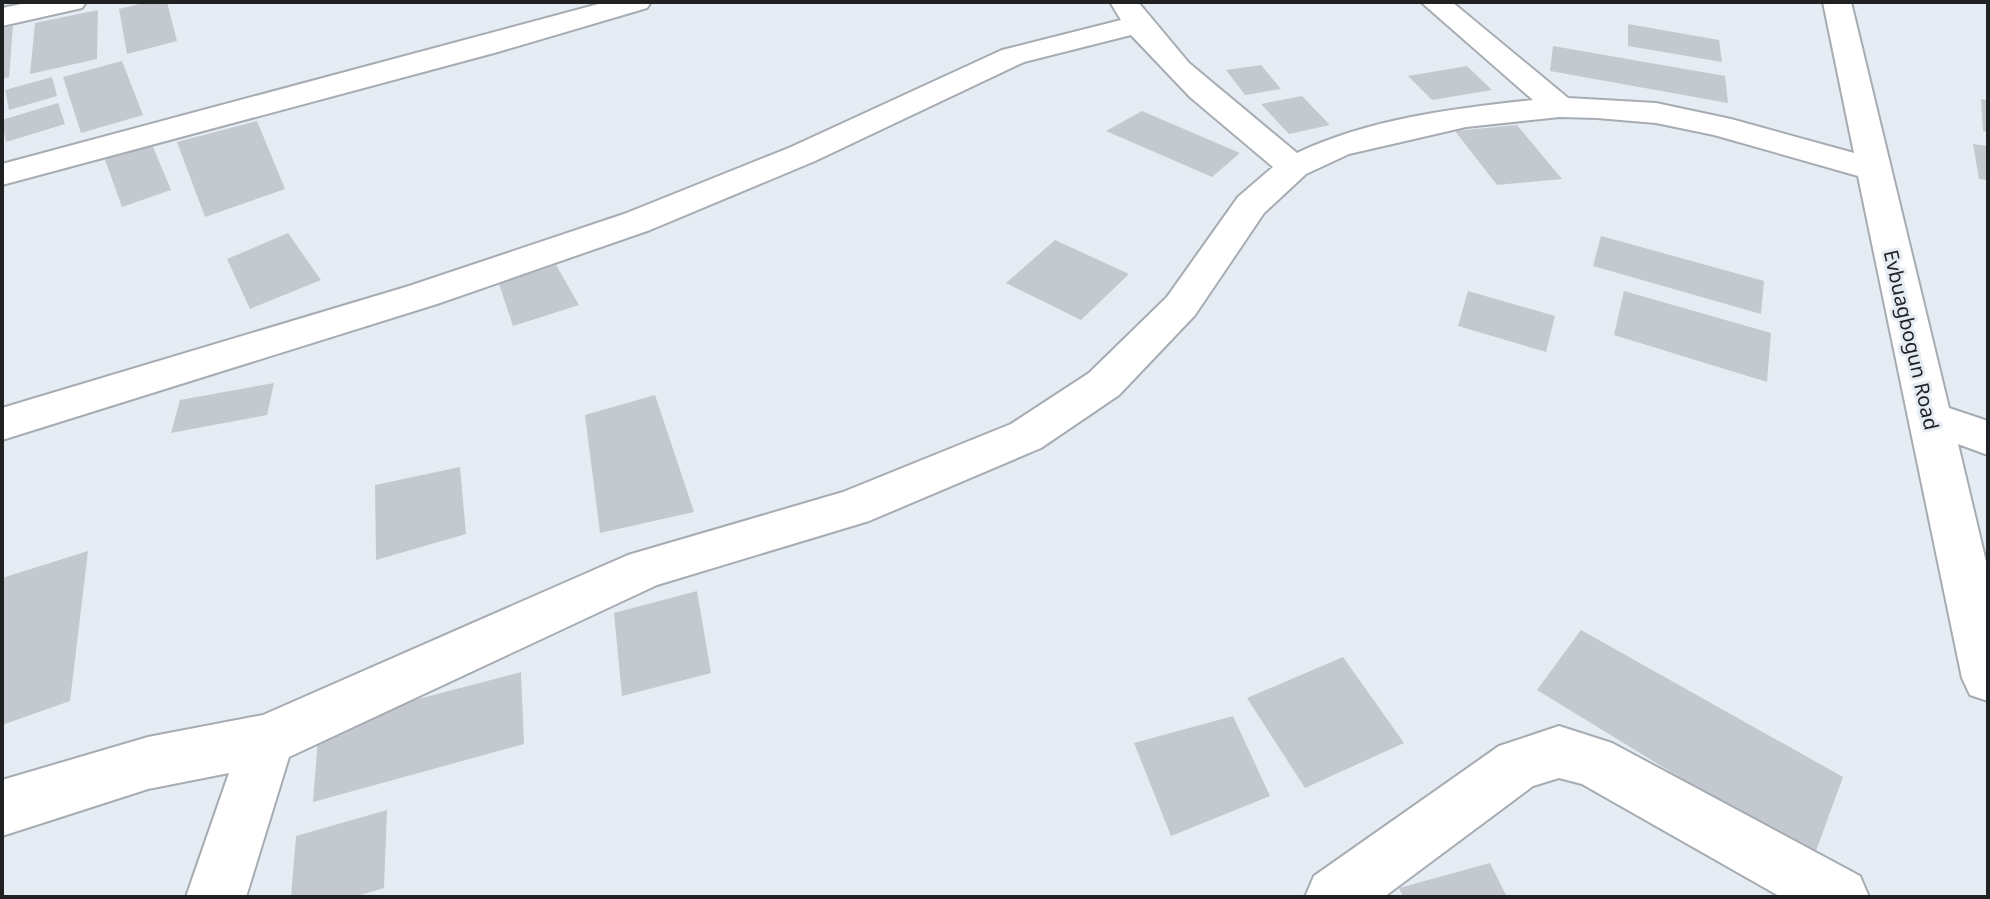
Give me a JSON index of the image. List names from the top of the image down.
{
  "streets": {
    "street": ["Evbuagbogun Road"]
  }
}
